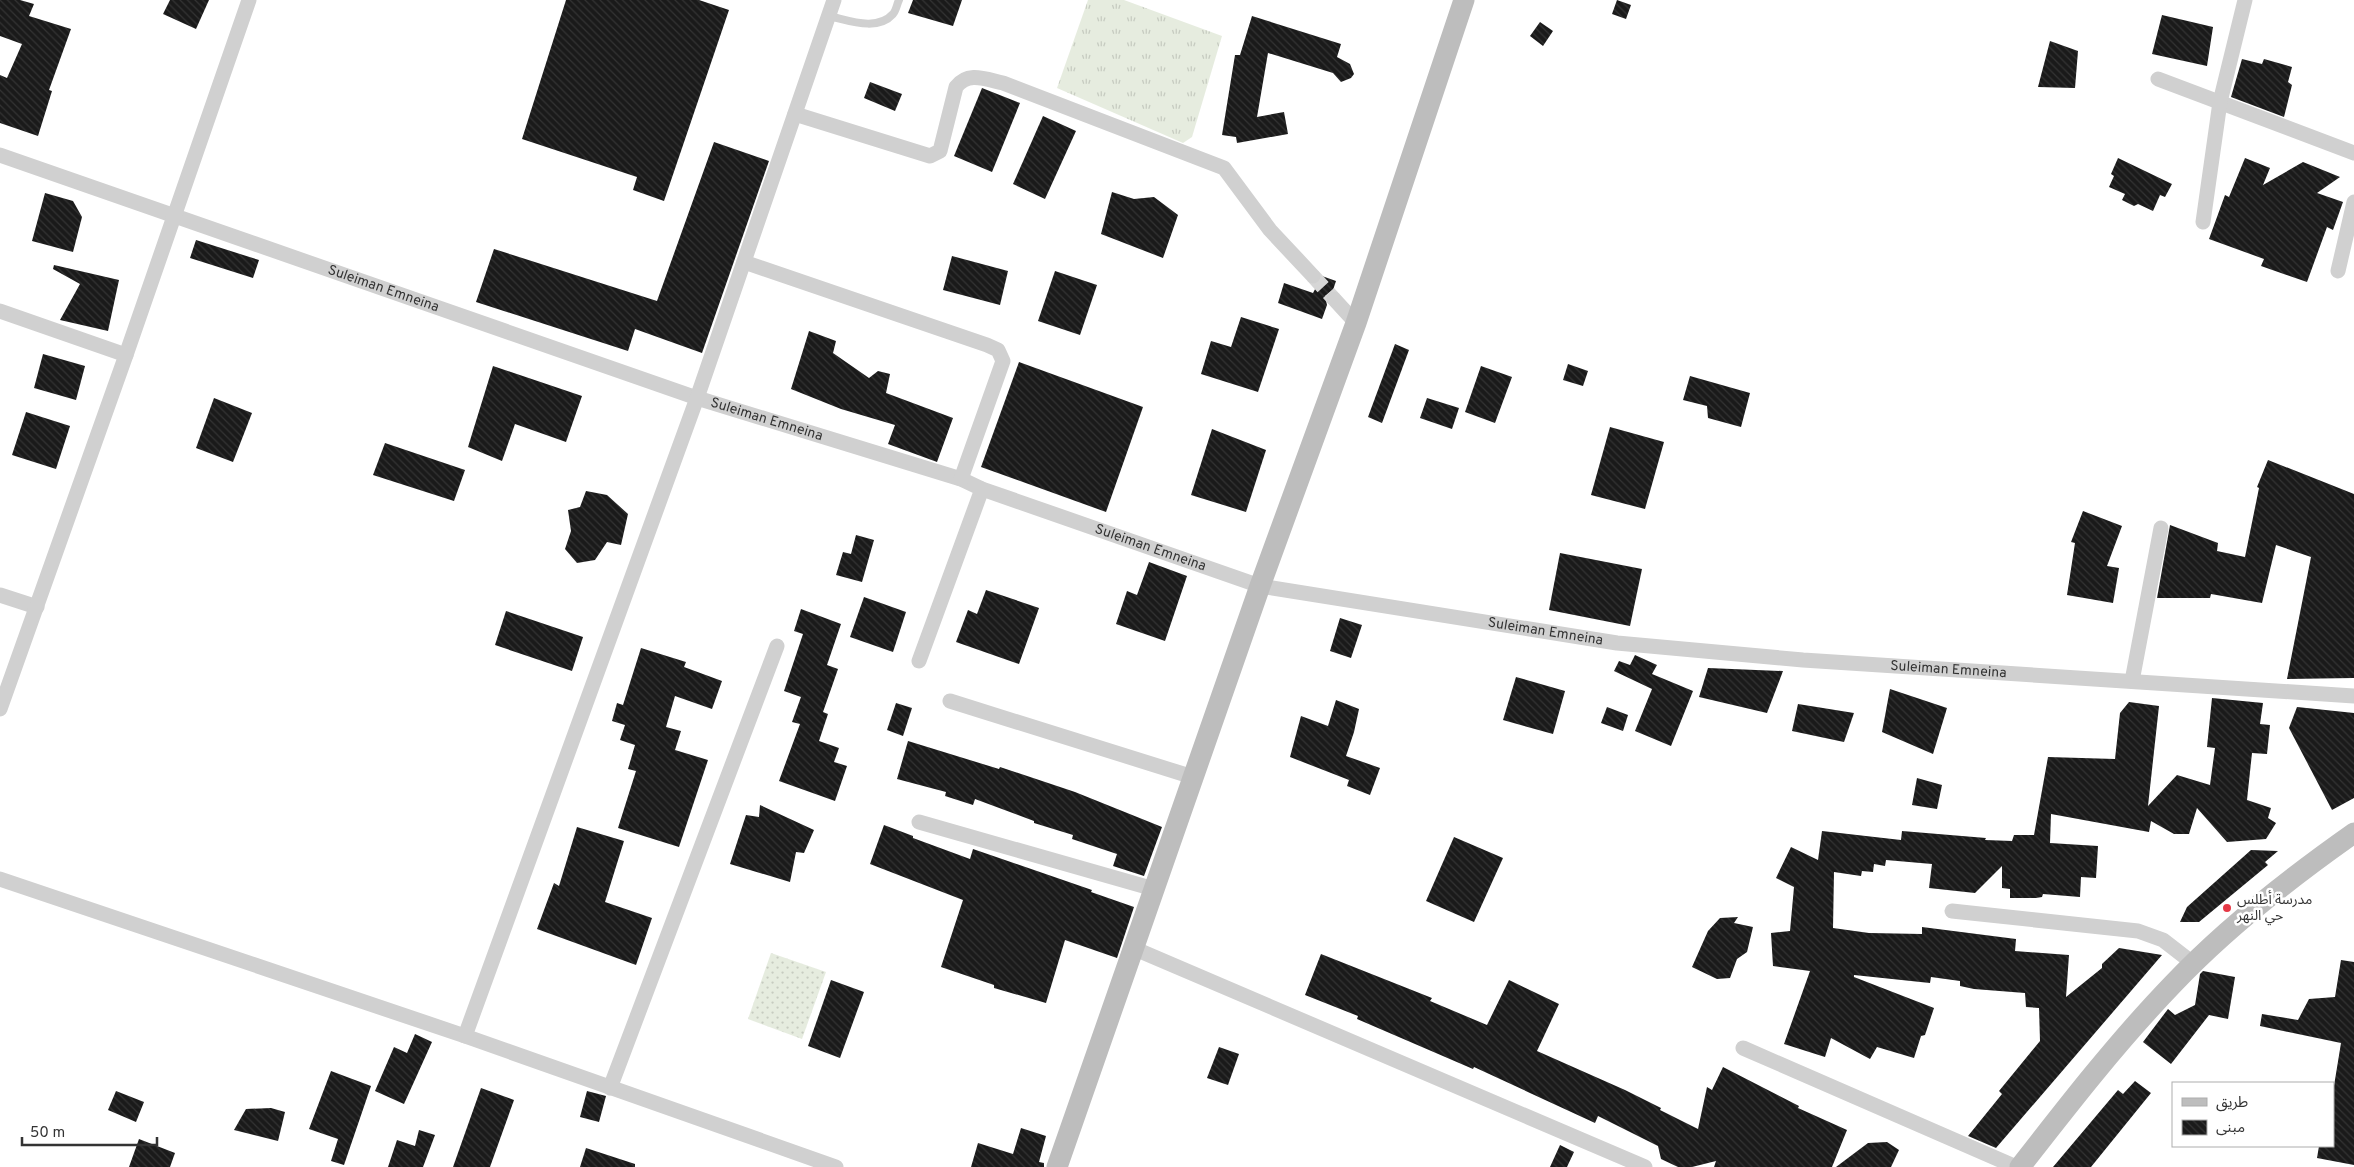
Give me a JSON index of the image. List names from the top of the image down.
{
  "streets": {
    "street": ["Suleiman Emneina"]
  },
  "places": ["مدرسة أطلس حي النهر"],
  "legend": ["طريق", "مبنى"],
  "scale_bar": "50 m"
}
